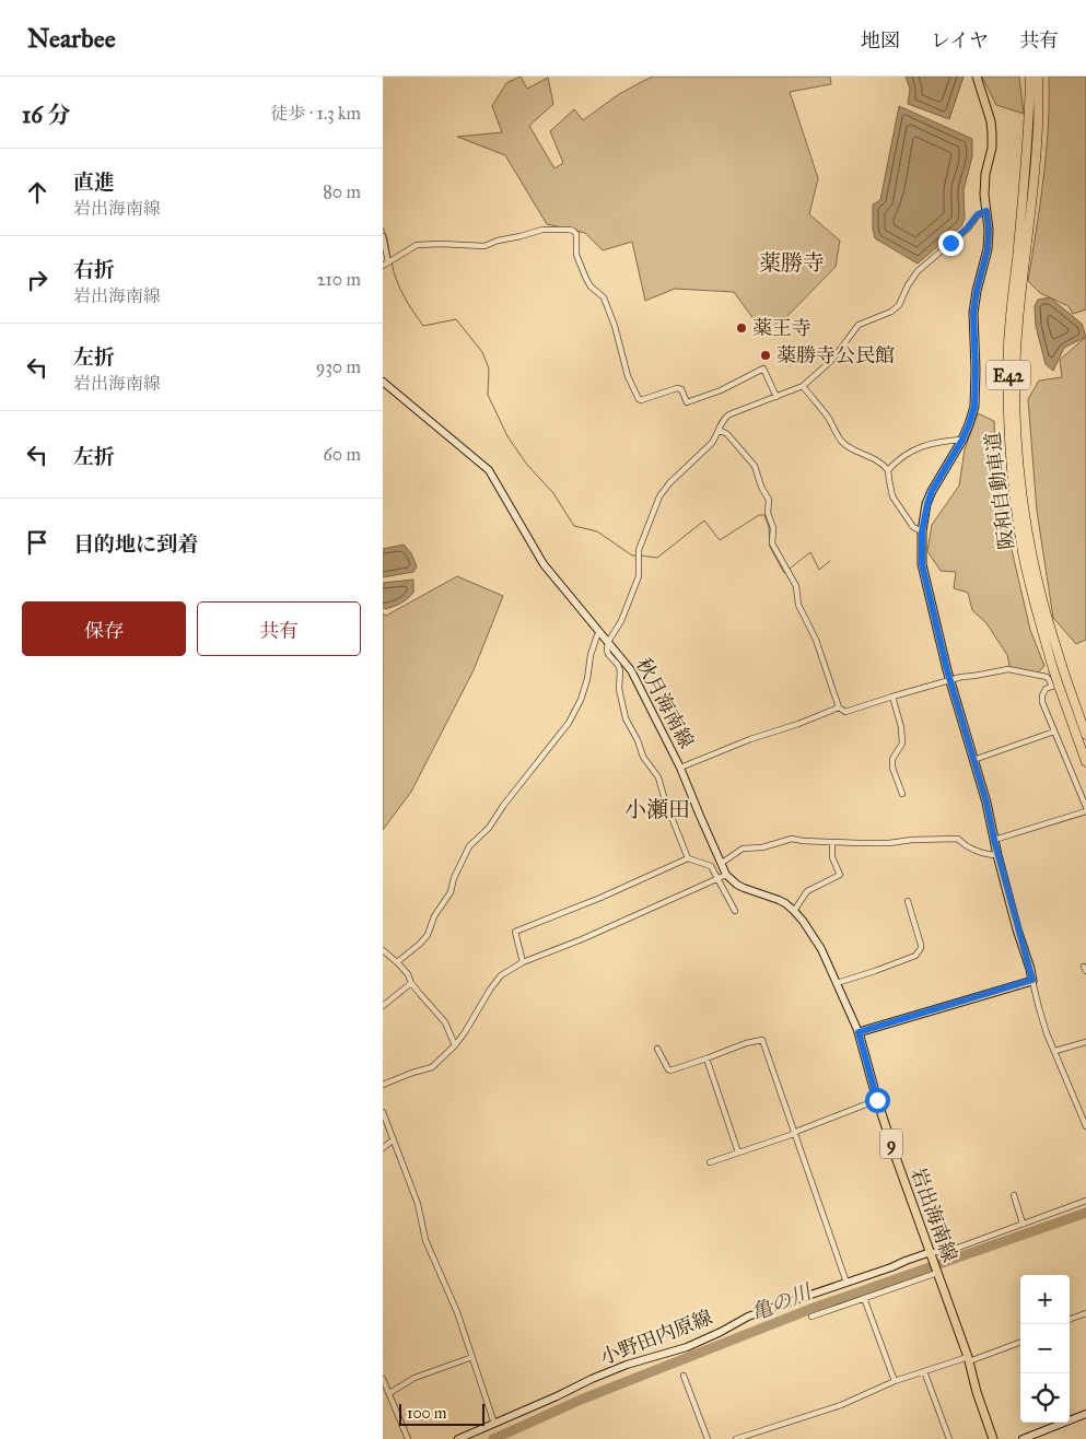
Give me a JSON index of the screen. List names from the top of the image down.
{
  "streets": {
    "highway": ["E42", "阪和自動車道"],
    "main road": [
      "秋月海南線",
      "9",
      "岩出海南線",
      "小野田内原線"
    ]
  },
  "crossings": [
    ["岩出海南線", "小野田内原線"]
  ],
  "districts": ["薬勝寺", "小瀬田"],
  "water": ["亀の川"],
  "places": ["薬王寺", "薬勝寺公民館"],
  "scale_bar": "100 m",
  "page": {
    "header": "Nearbee",
    "nav": ["地図", "レイヤ", "共有"],
    "heading": ["16 分", "徒歩 · 1.3 km"],
    "list": [
      ["直進", "岩出海南線", "80 m"],
      ["右折", "岩出海南線", "210 m"],
      ["左折", "岩出海南線", "930 m"],
      ["左折", "60 m"],
      "目的地に到着"
    ],
    "buttons": ["保存", "共有"],
    "map_buttons": ["+", "−"],
    "scale": "100 m"
  }
}
